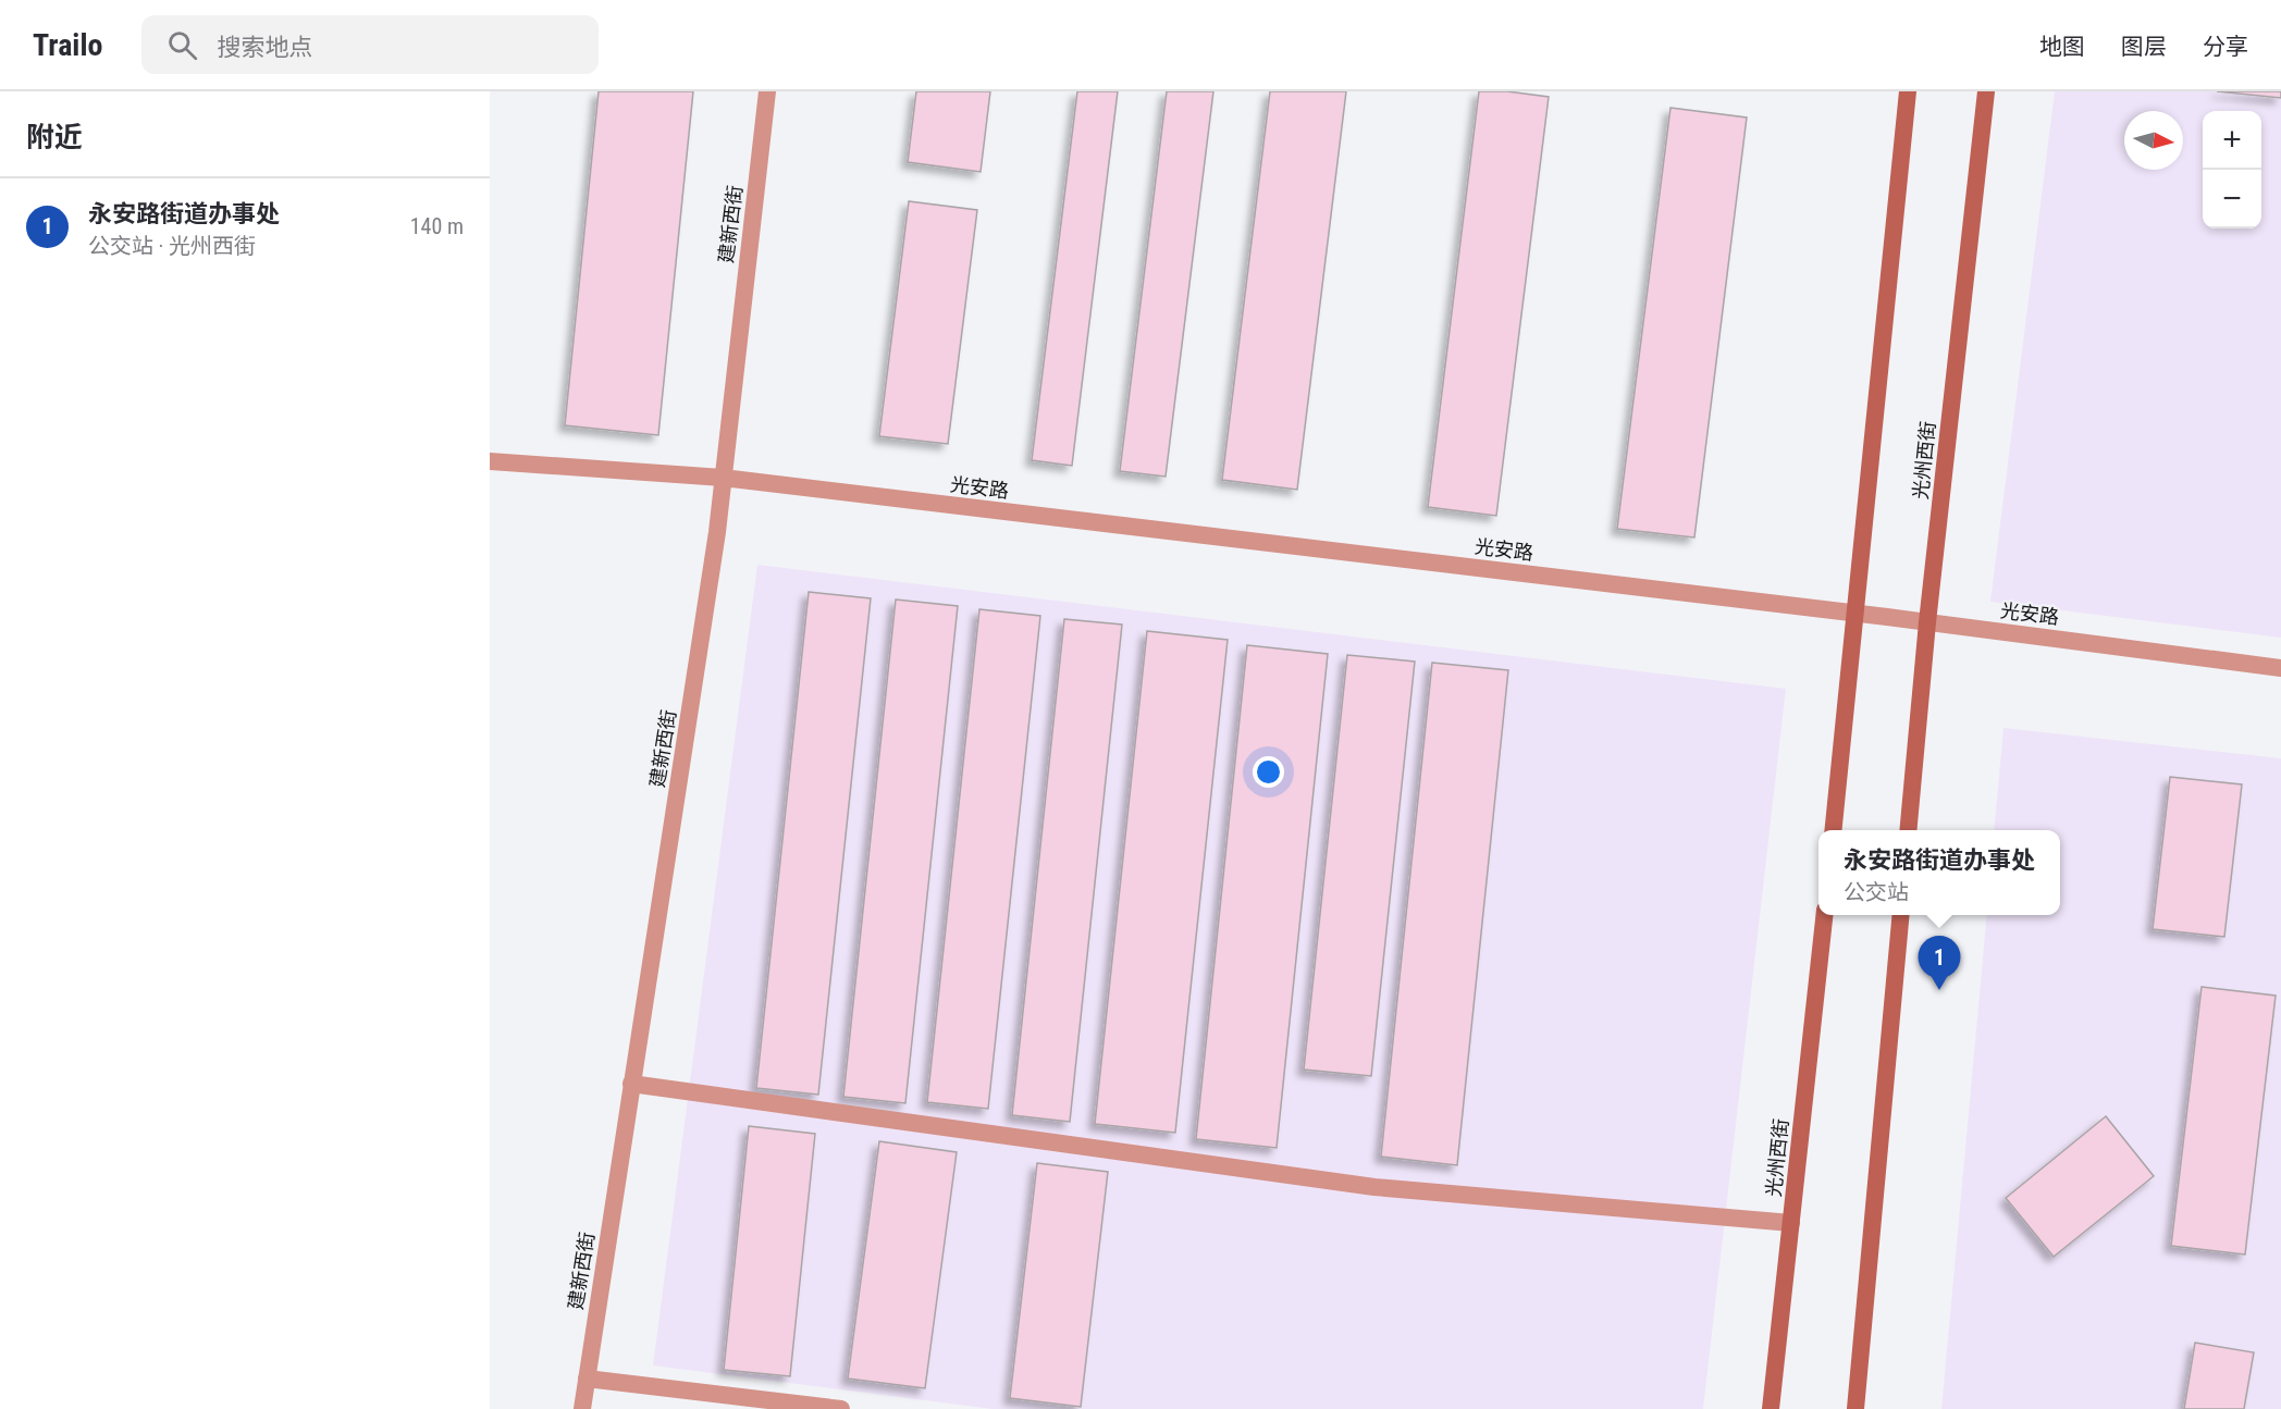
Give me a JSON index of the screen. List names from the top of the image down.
{
  "streets": {
    "main road": ["光州西街"],
    "street": ["建新西街", "光安路"]
  },
  "crossings": [
    ["建新西街", "光安路"],
    ["光州西街", "光安路"]
  ],
  "north": "right",
  "page": {
    "header": "Trailo",
    "search": "搜索地点",
    "nav": ["地图", "图层", "分享"],
    "heading": "附近",
    "map_buttons": ["+", "−"],
    "list": [
      {
        "mark": "1",
        "name": "永安路街道办事处",
        "note": "公交站 · 光州西街",
        "value": "140 m"
      }
    ],
    "popup": ["永安路街道办事处", "公交站"],
    "pins": "1"
  }
}
